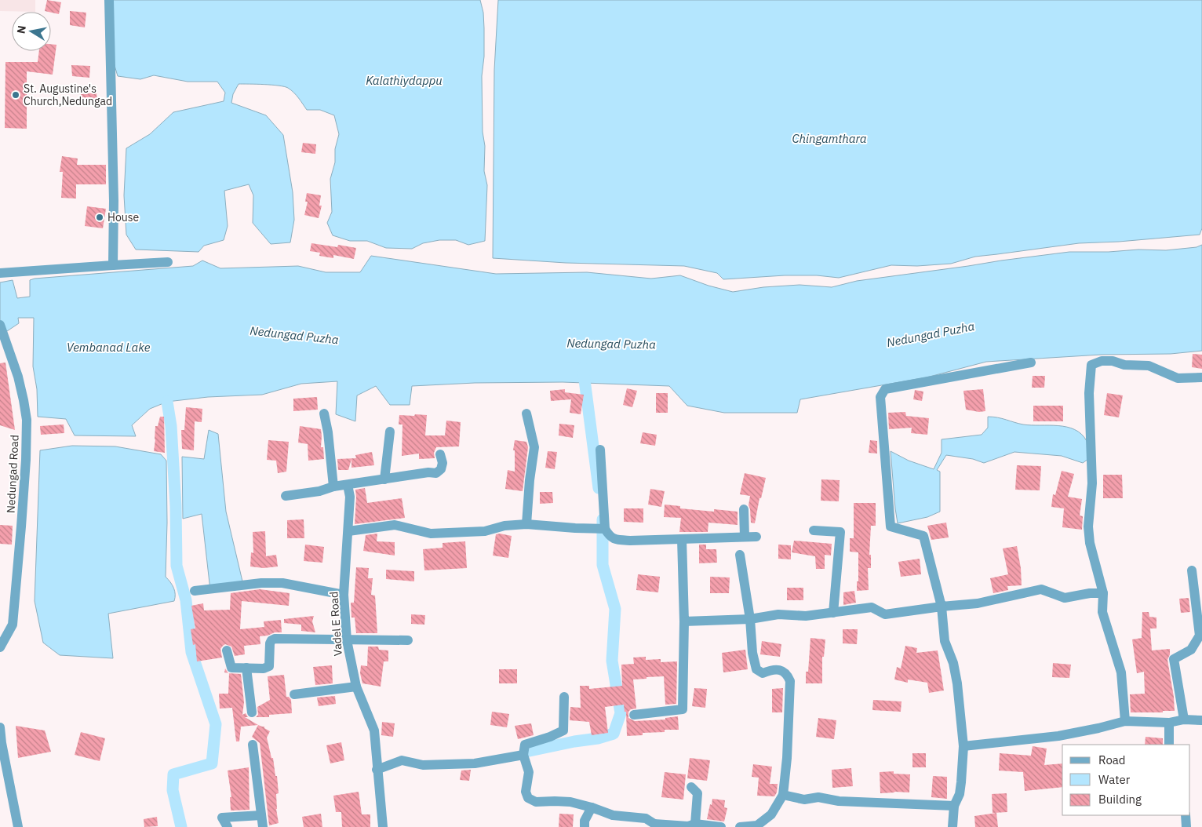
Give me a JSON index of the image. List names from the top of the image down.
{
  "streets": {
    "street": ["Nedungad Road", "Vadel E Road"]
  },
  "water": [
    "Kalathiydappu",
    "Chingamthara",
    "Nedungad Puzha",
    "Vembanad Lake"
  ],
  "places": ["St. Augustine's Church,Nedungad", "House"],
  "legend": ["Road", "Water", "Building"],
  "north": "left"
}
